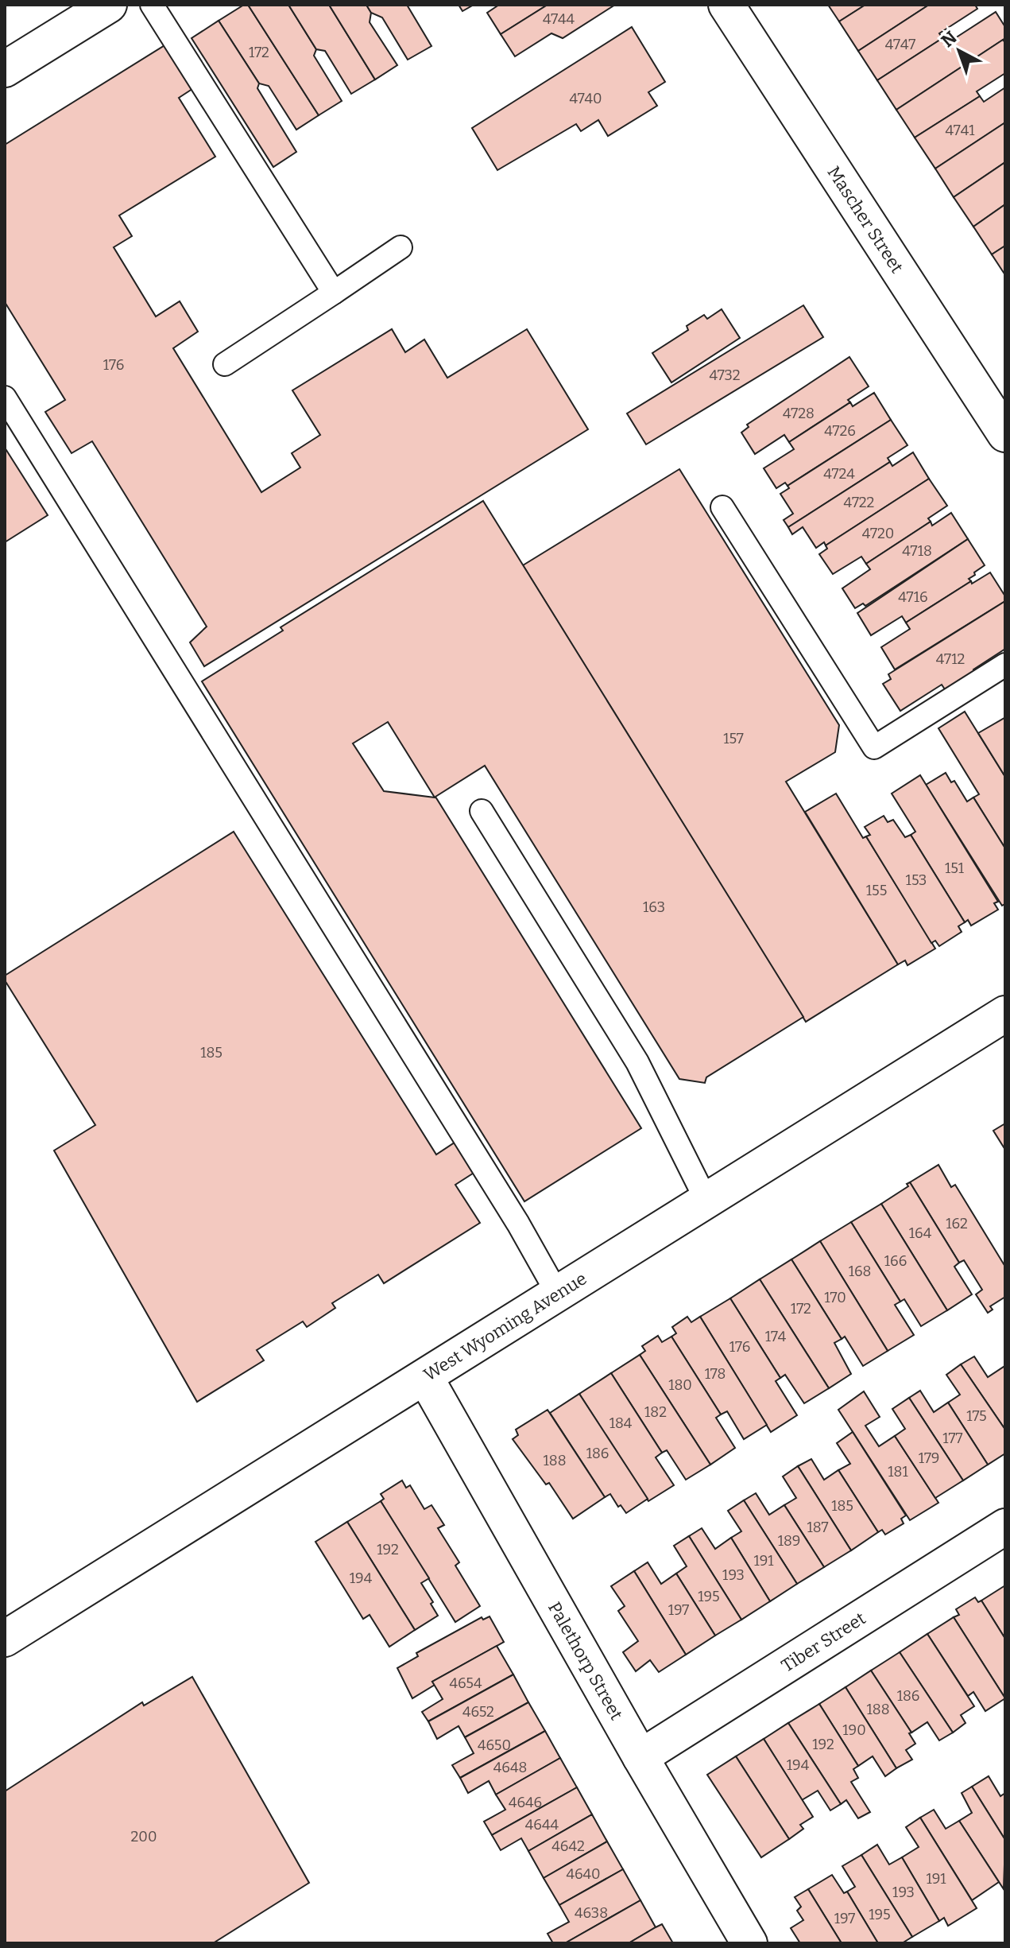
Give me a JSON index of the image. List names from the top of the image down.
{
  "streets": {
    "street": [
      "Mascher Street",
      "West Wyoming Avenue",
      "Tiber Street",
      "Palethorp Street"
    ]
  },
  "crossings": [
    ["West Wyoming Avenue", "Palethorp Street"],
    ["Tiber Street", "Palethorp Street"]
  ],
  "house_numbers": [
    "4744",
    "4747",
    "172",
    "4740",
    "4741",
    "176",
    "4732",
    "4728",
    "4726",
    "4724",
    "4722",
    "4720",
    "4718",
    "4716",
    "4712",
    "157",
    "151",
    "153",
    "155",
    "163",
    "185",
    "162",
    "164",
    "166",
    "168",
    "170",
    "172",
    "174",
    "176",
    "178",
    "180",
    "182",
    "175",
    "184",
    "177",
    "186",
    "179",
    "188",
    "181",
    "185",
    "187",
    "189",
    "192",
    "191",
    "193",
    "194",
    "195",
    "197",
    "4654",
    "186",
    "188",
    "4652",
    "190",
    "192",
    "4650",
    "194",
    "4648",
    "4646",
    "4644",
    "200",
    "4642",
    "4640",
    "191",
    "193",
    "4638",
    "195",
    "197"
  ],
  "north": "top left"
}
